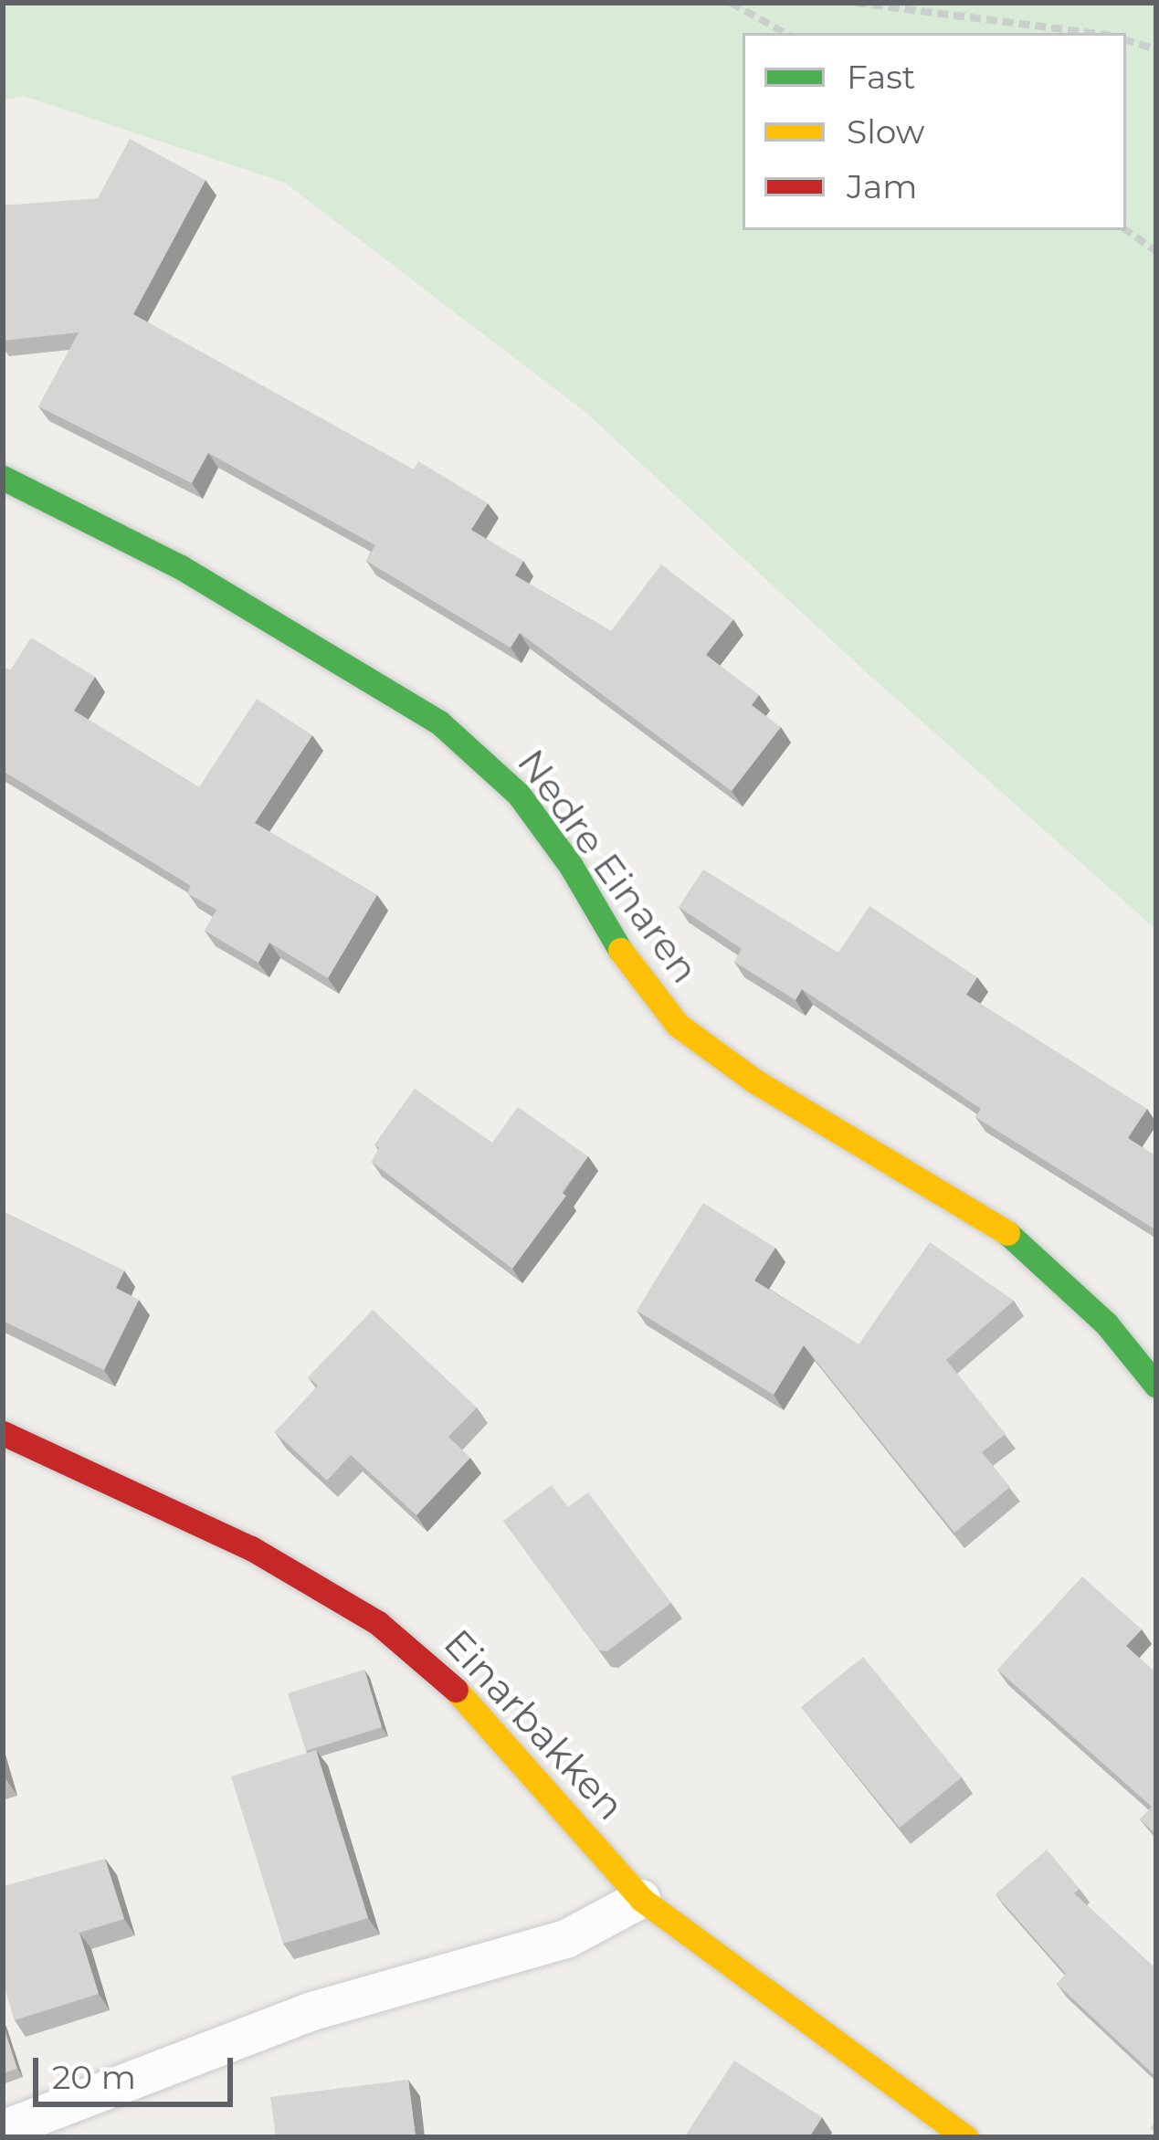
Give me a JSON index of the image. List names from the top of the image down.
{
  "streets": {
    "street": ["Nedre Einaren", "Einarbakken"]
  },
  "legend": ["Fast", "Slow", "Jam"],
  "scale_bar": "20 m"
}
